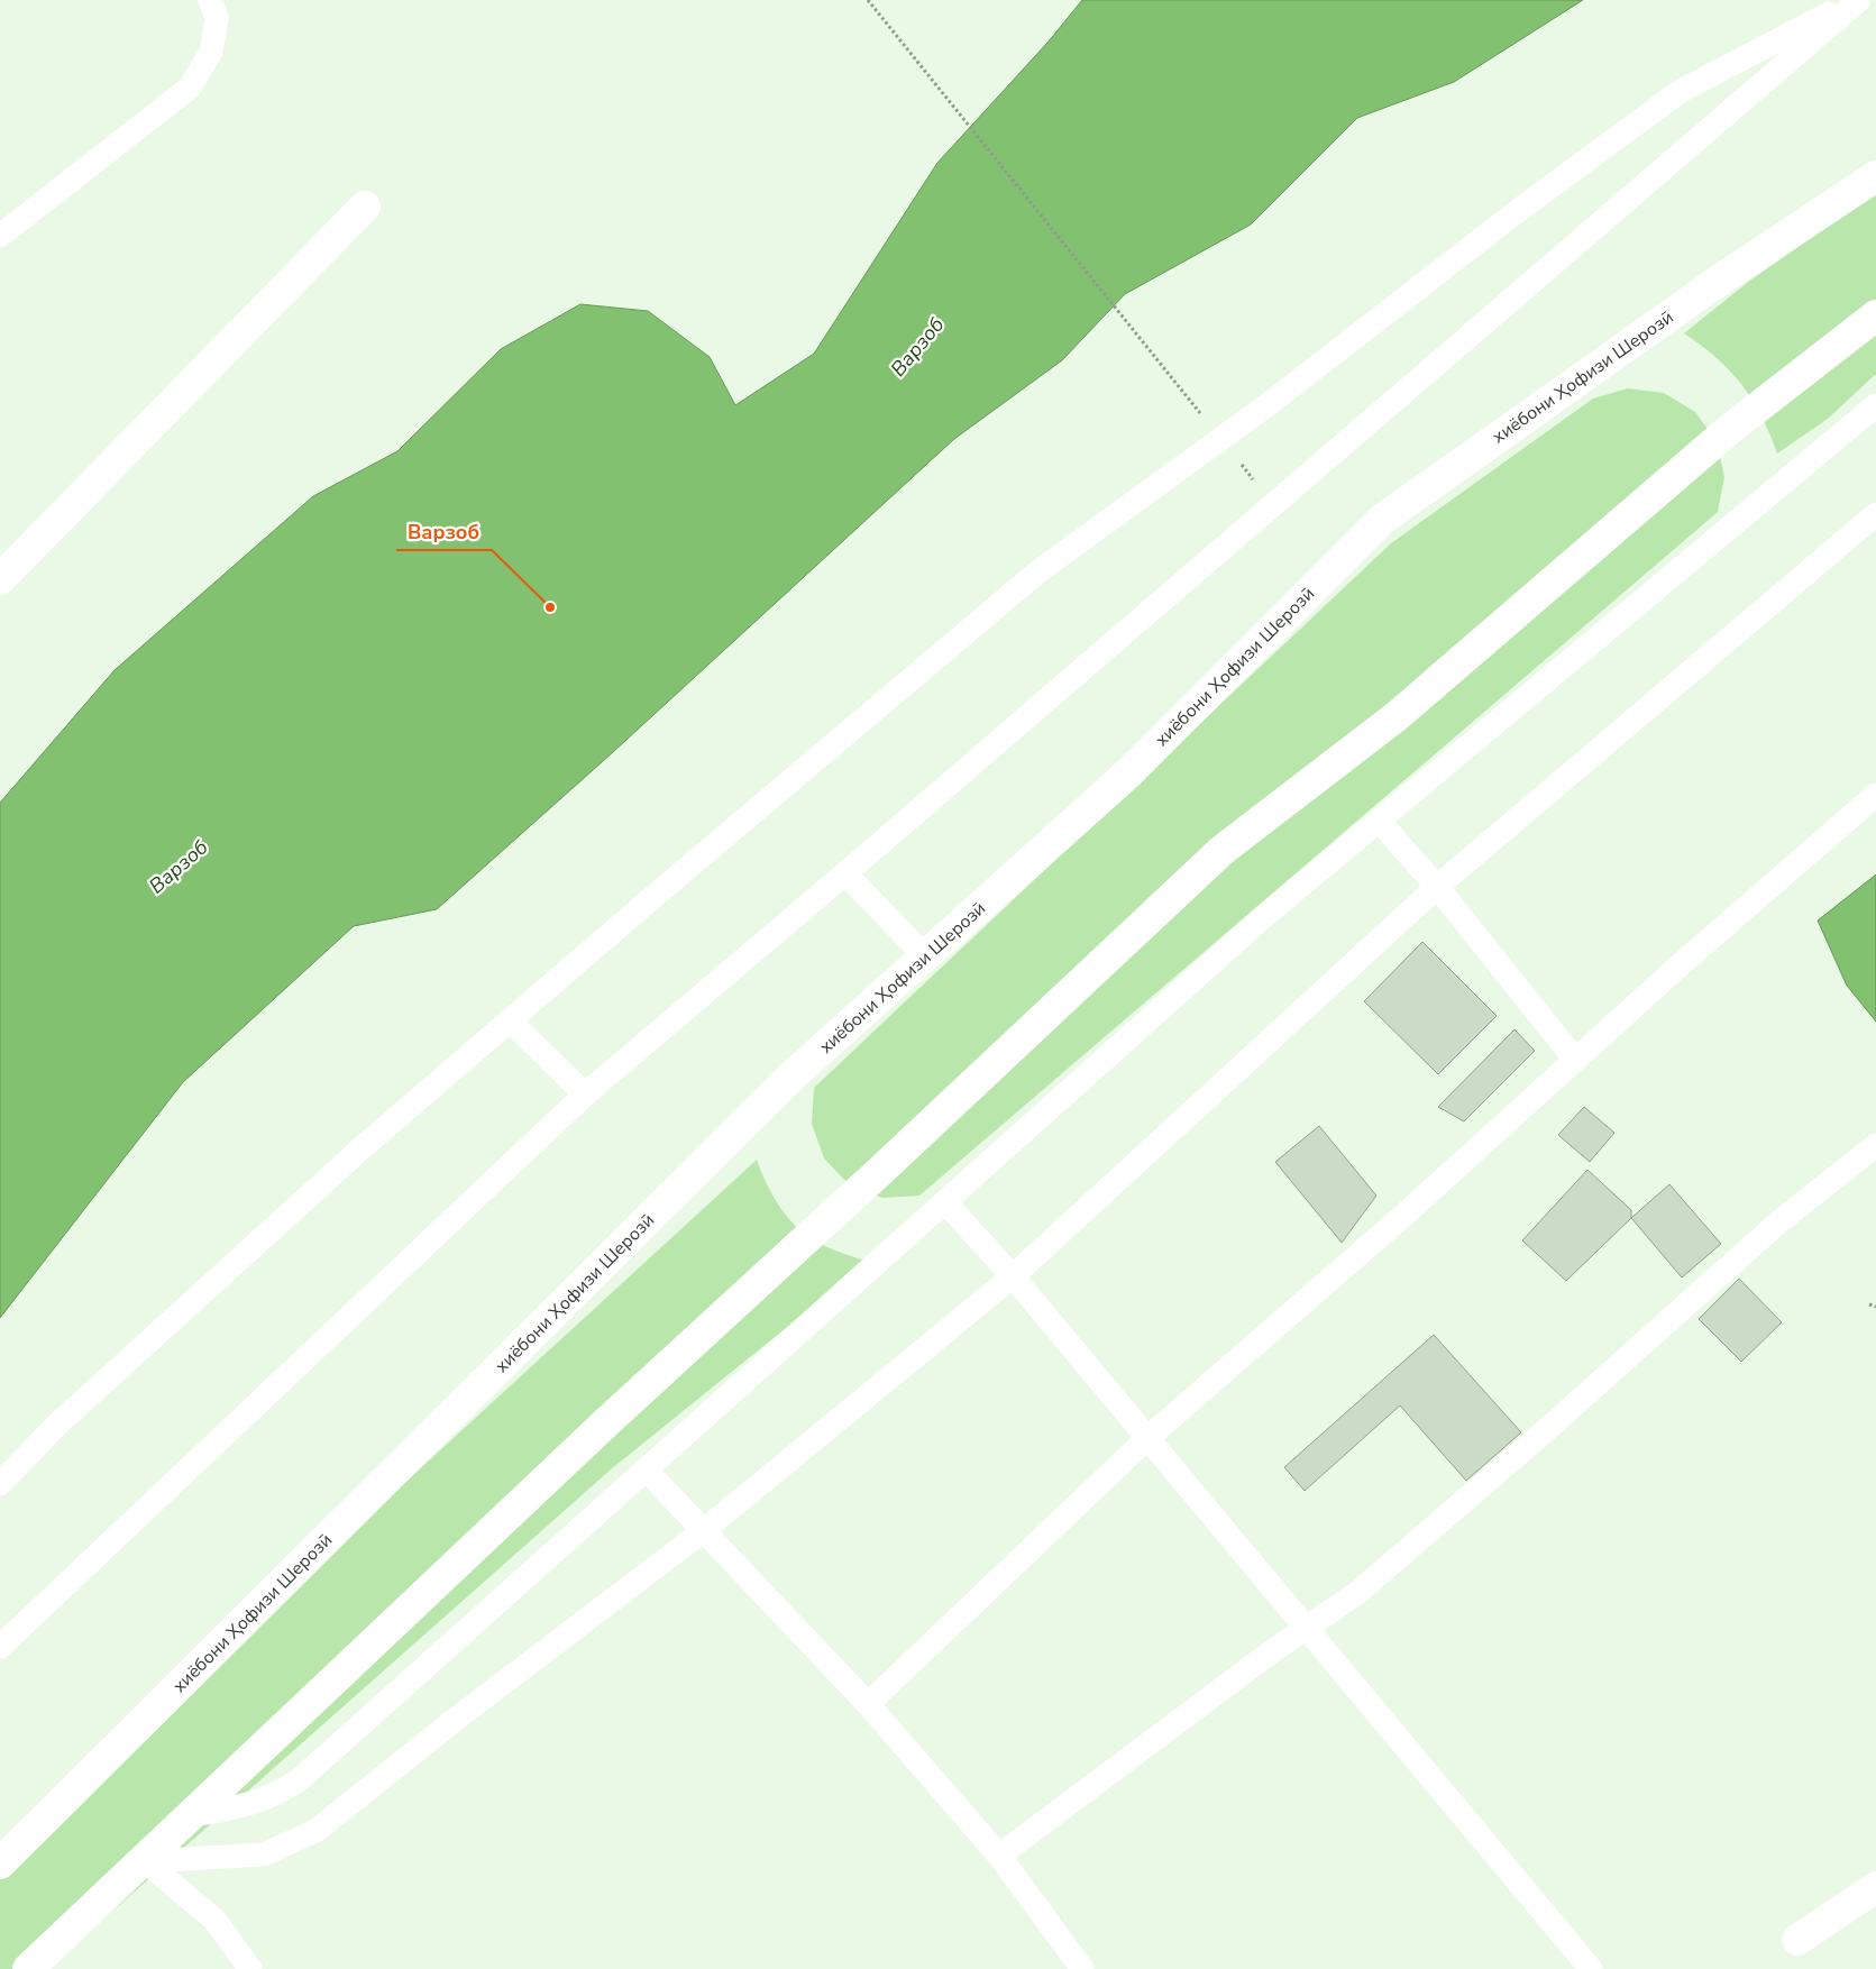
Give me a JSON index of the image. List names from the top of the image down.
{
  "streets": {
    "main road": ["хиёбони Ҳофизи Шерозӣ"]
  },
  "water": ["Варзоб"],
  "places": ["Варзоб"]
}
